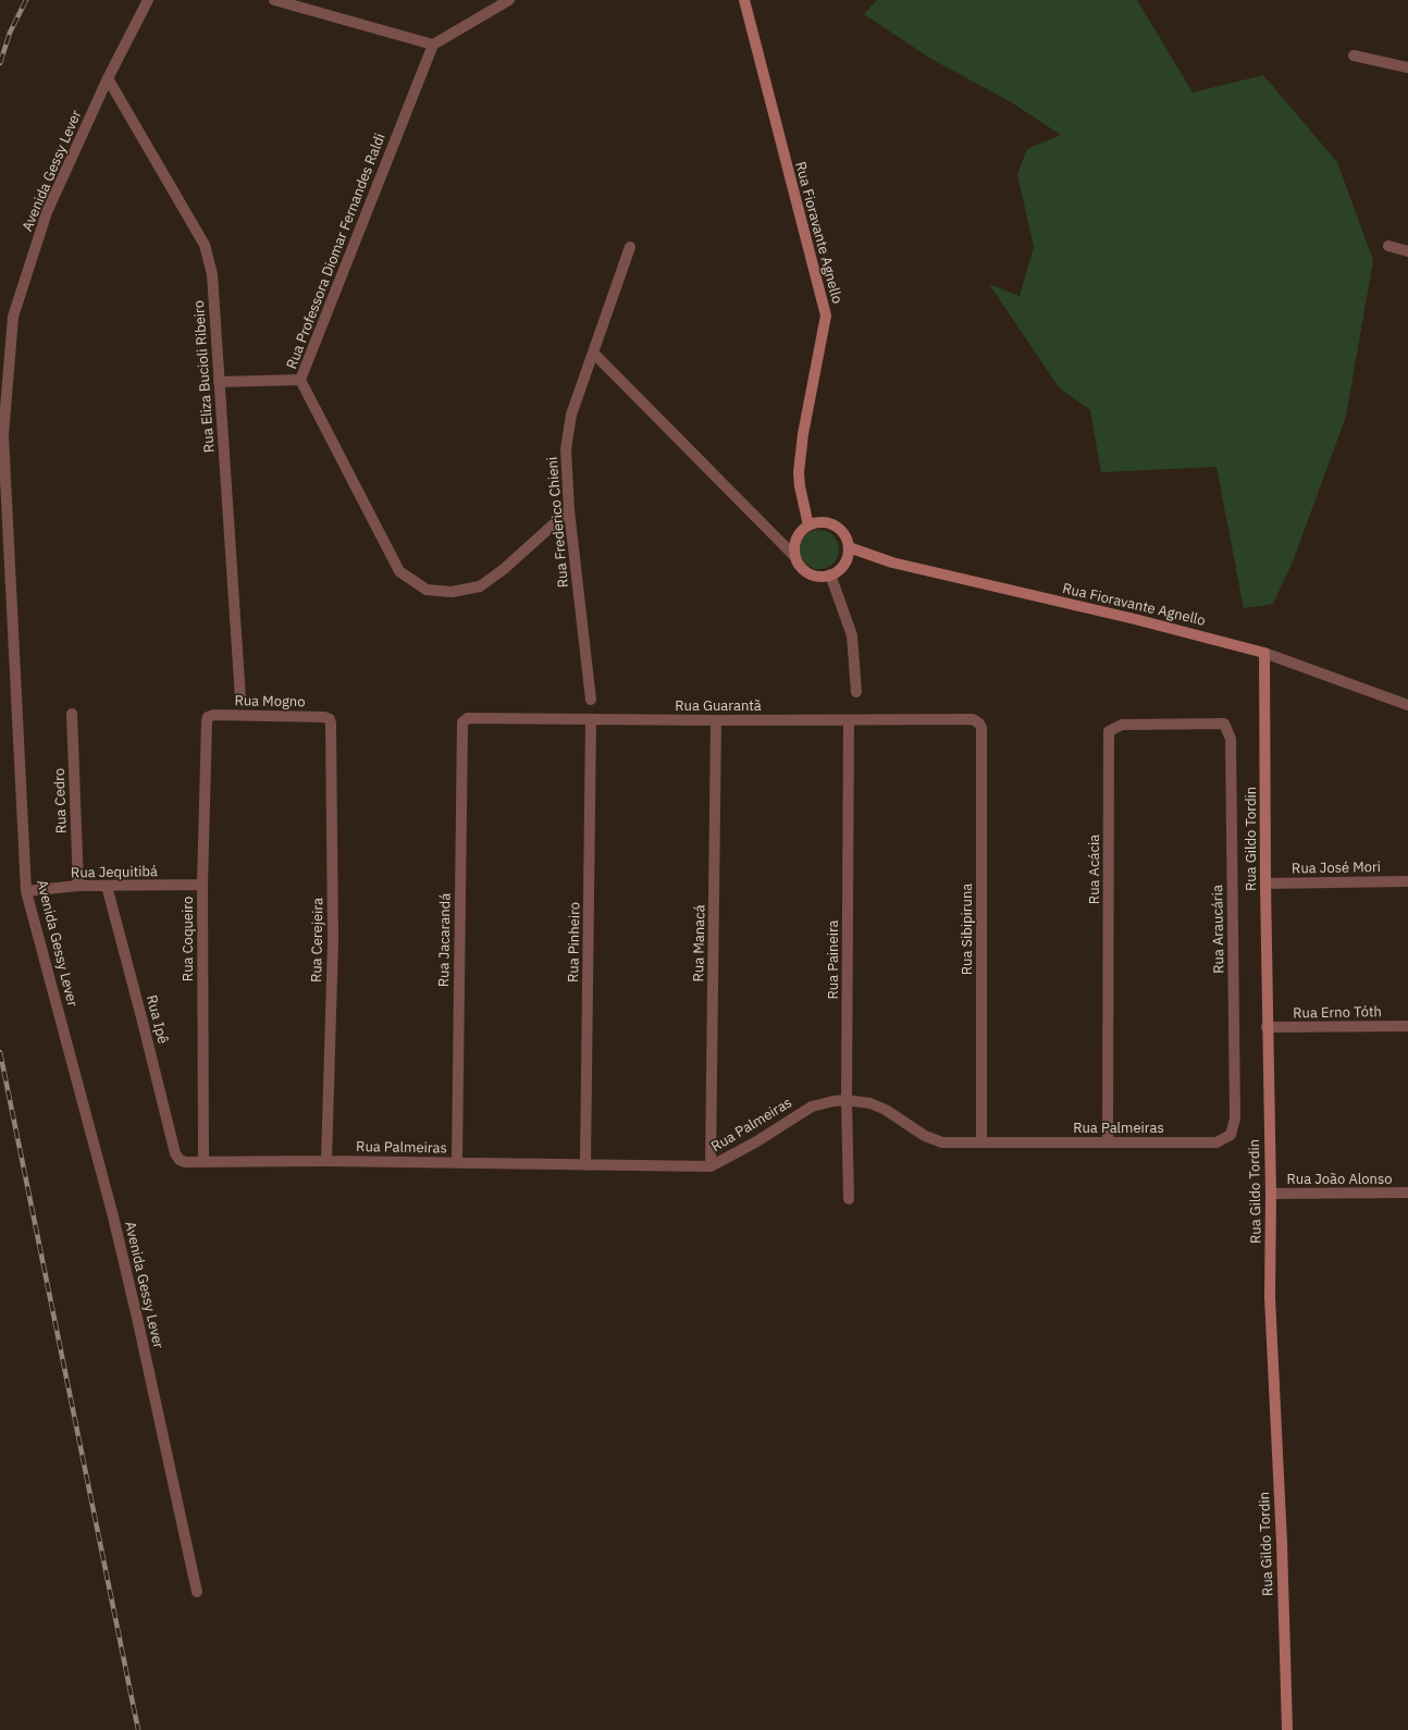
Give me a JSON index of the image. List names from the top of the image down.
{
  "streets": {
    "main road": ["Rua Fioravante Agnello", "Rua Gildo Tordin"],
    "street": [
      "Avenida Gessy Lever",
      "Rua Professora Diomar Fernandes Raldi",
      "Rua Eliza Bucioli Ribeiro",
      "Rua Frederico Chieni",
      "Rua Mogno",
      "Rua Guarantã",
      "Rua Cedro",
      "Rua José Mori",
      "Rua Acácia",
      "Rua Jequitibá",
      "Rua Sibipiruna",
      "Rua Araucária",
      "Rua Coqueiro",
      "Rua Cerejeira",
      "Rua Jacarandá",
      "Rua Pinheiro",
      "Rua Manacá",
      "Rua Paineira",
      "Rua Erno Tóth",
      "Rua Ipê",
      "Rua Palmeiras",
      "Rua João Alonso"
    ]
  },
  "crossings": [
    ["Avenida Gessy Lever", "Rua Eliza Bucioli Ribeiro"],
    ["Avenida Gessy Lever", "Rua Jequitibá"],
    ["Rua Fioravante Agnello", "Rua Gildo Tordin"],
    ["Rua Professora Diomar Fernandes Raldi", "Rua Frederico Chieni"],
    ["Rua Mogno", "Rua Coqueiro"],
    ["Rua Mogno", "Rua Cerejeira"],
    ["Rua Guarantã", "Rua Sibipiruna"],
    ["Rua Guarantã", "Rua Jacarandá"],
    ["Rua Guarantã", "Rua Pinheiro"],
    ["Rua Guarantã", "Rua Manacá"],
    ["Rua Guarantã", "Rua Paineira"],
    ["Rua Cedro", "Rua Jequitibá"],
    ["Rua Gildo Tordin", "Rua José Mori"],
    ["Rua Gildo Tordin", "Rua Erno Tóth"],
    ["Rua Gildo Tordin", "Rua João Alonso"],
    ["Rua Acácia", "Rua Araucária"],
    ["Rua Acácia", "Rua Palmeiras"],
    ["Rua Jequitibá", "Rua Coqueiro"],
    ["Rua Jequitibá", "Rua Ipê"],
    ["Rua Sibipiruna", "Rua Palmeiras"],
    ["Rua Araucária", "Rua Palmeiras"],
    ["Rua Coqueiro", "Rua Palmeiras"],
    ["Rua Cerejeira", "Rua Palmeiras"],
    ["Rua Jacarandá", "Rua Palmeiras"],
    ["Rua Pinheiro", "Rua Palmeiras"],
    ["Rua Manacá", "Rua Palmeiras"],
    ["Rua Paineira", "Rua Palmeiras"],
    ["Rua Ipê", "Rua Palmeiras"]
  ]
}
